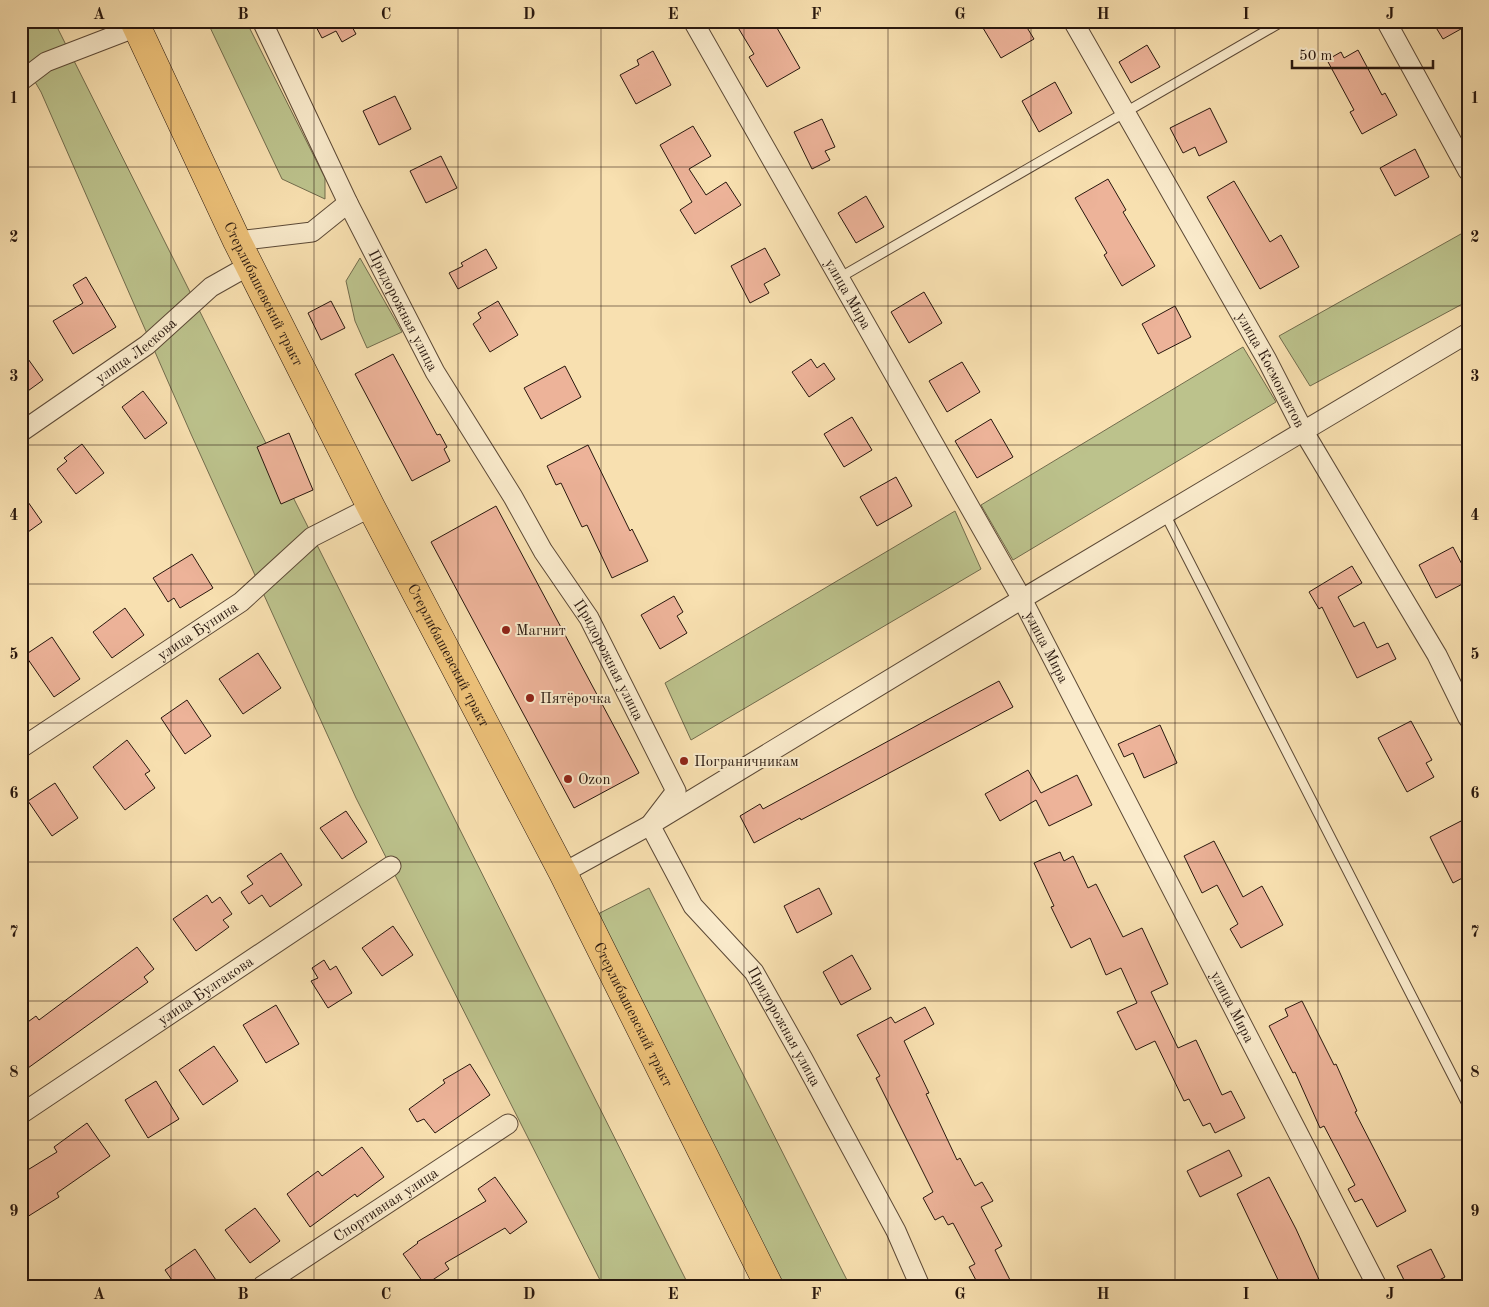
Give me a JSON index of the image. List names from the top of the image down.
{
  "streets": {
    "main road": ["Стерлибашевский тракт"],
    "street": [
      "улица Мира",
      "Придорожная улица",
      "улица Лескова",
      "улица Космонавтов",
      "улица Бунина",
      "улица Булгакова",
      "Спортивная улица"
    ]
  },
  "crossings": [
    ["Стерлибашевский тракт", "улица Лескова"],
    ["Стерлибашевский тракт", "улица Бунина"]
  ],
  "places": [
    "Магнит",
    "Пятёрочка",
    "Пограничникам",
    "Ozon"
  ],
  "scale_bar": "50 m",
  "grid": {
    "columns": [
      "A",
      "B",
      "C",
      "D",
      "E",
      "F",
      "G",
      "H",
      "I",
      "J"
    ],
    "rows": [
      "1",
      "2",
      "3",
      "4",
      "5",
      "6",
      "7",
      "8",
      "9"
    ]
  }
}
